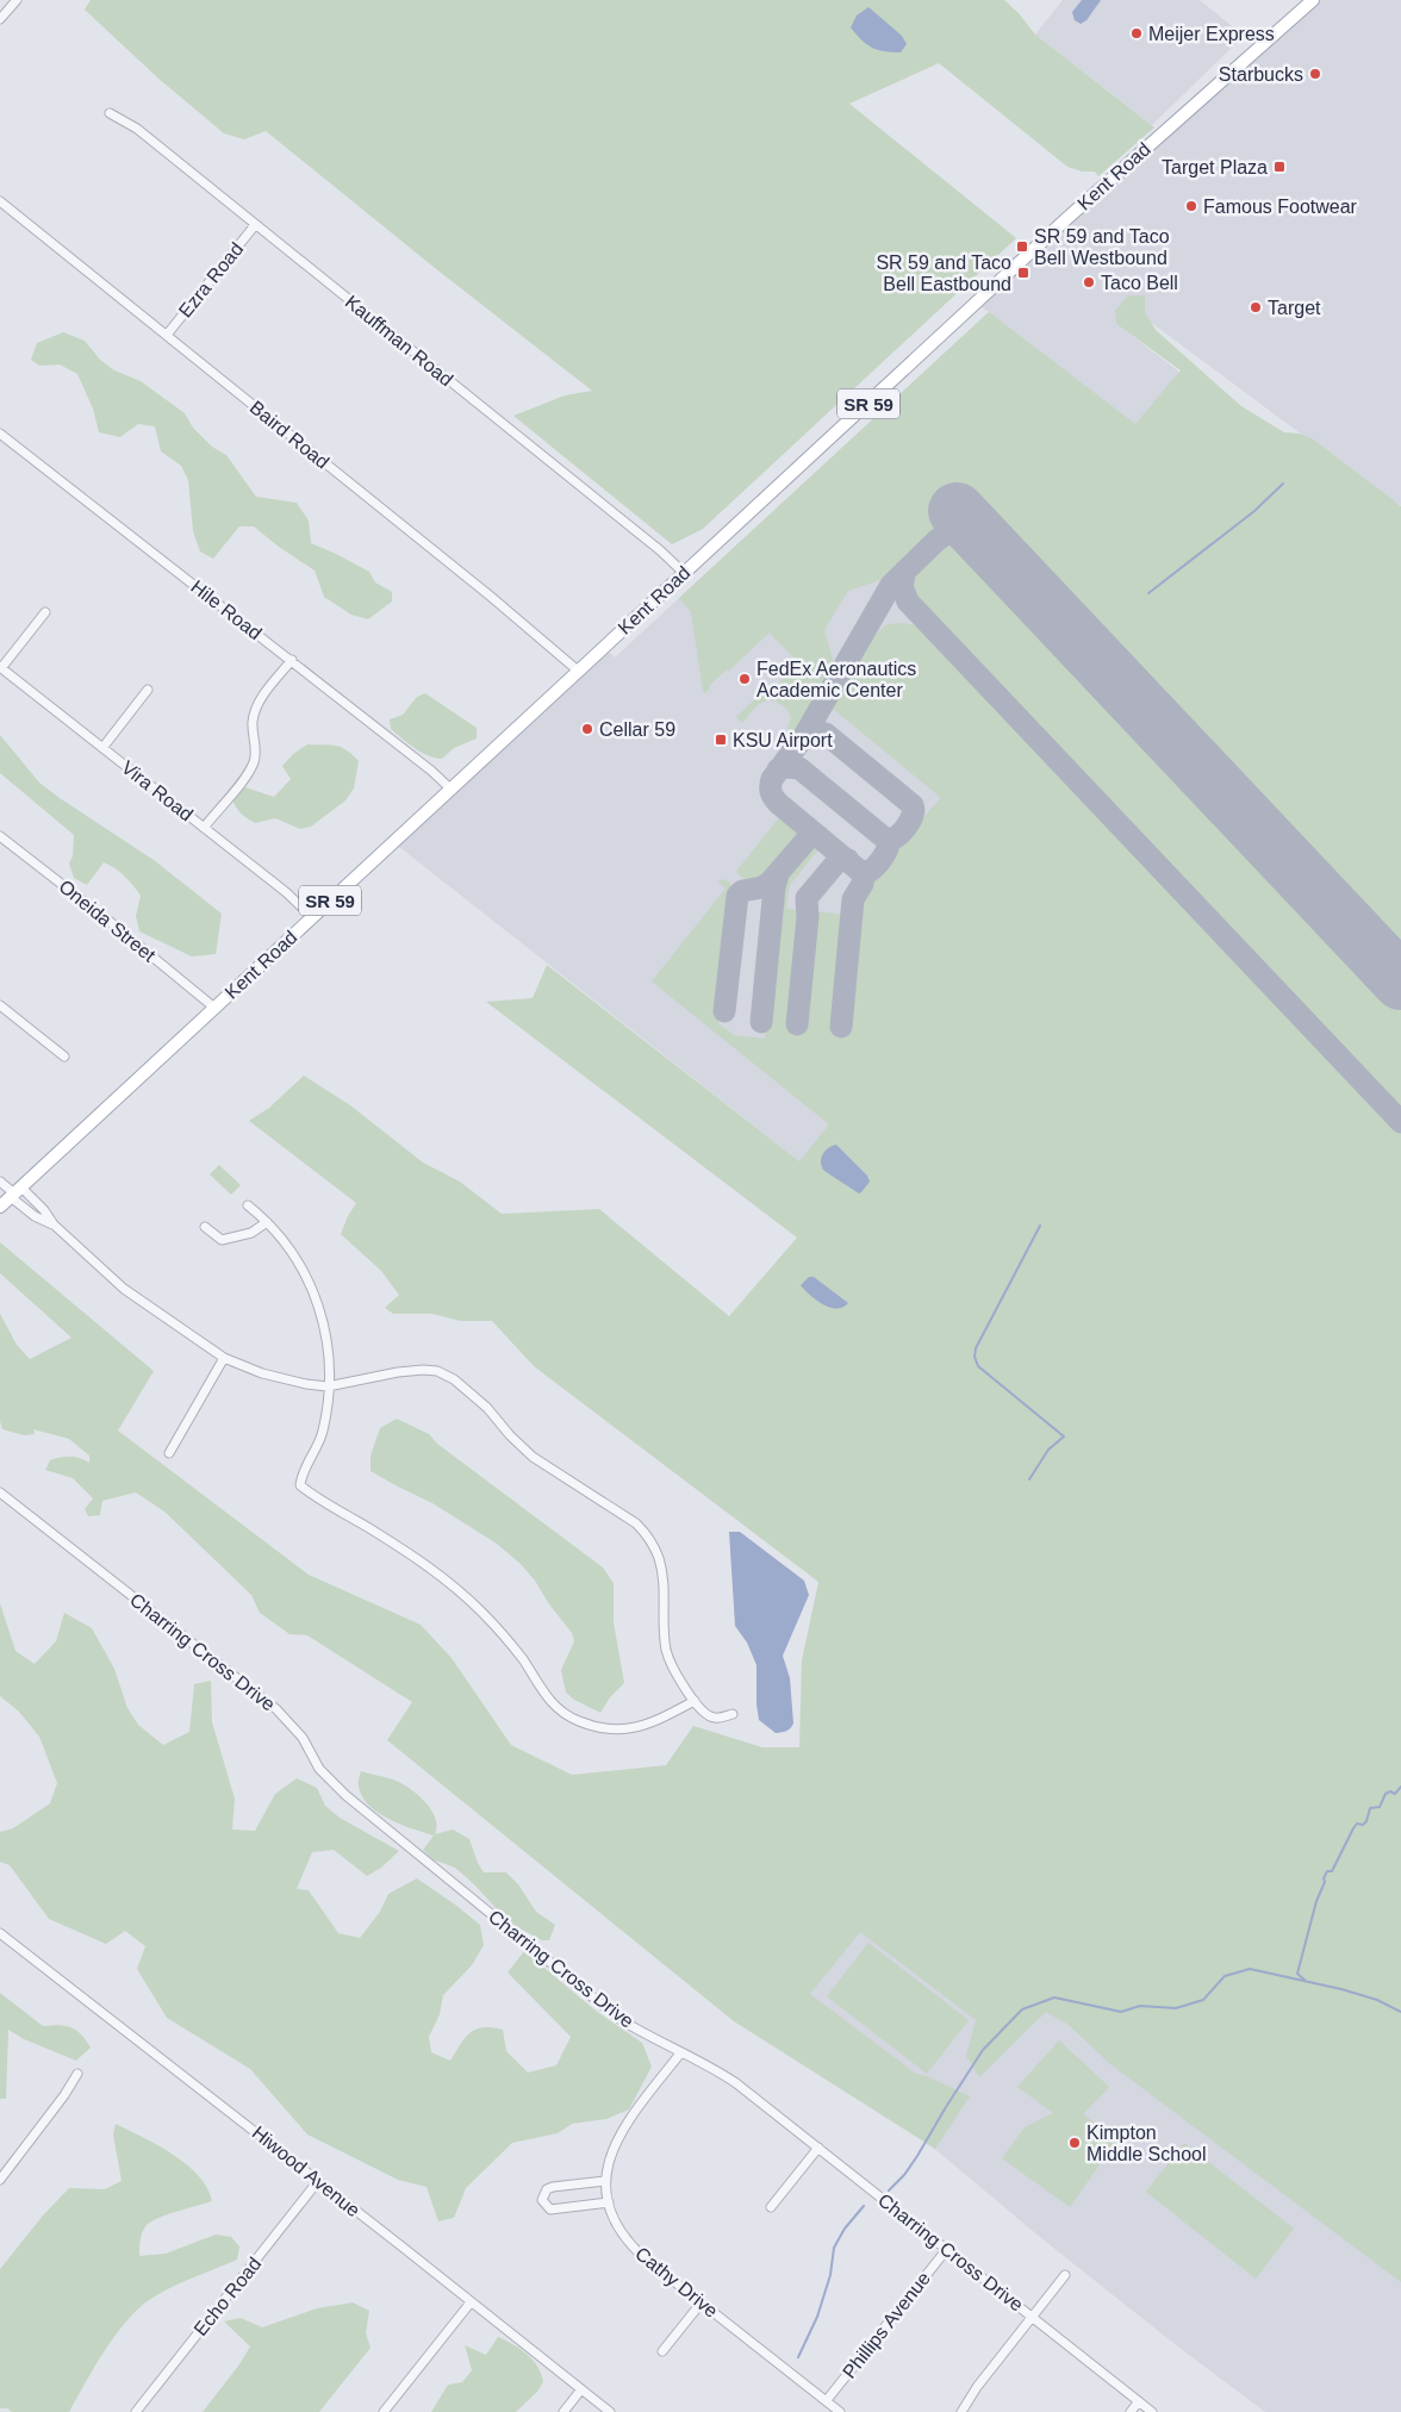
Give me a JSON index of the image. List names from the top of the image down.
{
  "streets": {
    "main road": ["Kent Road", "SR 59"],
    "street": [
      "Ezra Road",
      "Kauffman Road",
      "Baird Road",
      "Hile Road",
      "Vira Road",
      "Oneida Street",
      "Charring Cross Drive",
      "Hiwood Avenue",
      "Cathy Drive",
      "Echo Road",
      "Phillips Avenue"
    ]
  },
  "crossings": [
    ["Kent Road", "Kauffman Road"],
    ["Kent Road", "Baird Road"],
    ["Kent Road", "Hile Road"],
    ["Kent Road", "Vira Road"],
    ["Kent Road", "Oneida Street"],
    ["Ezra Road", "Kauffman Road"],
    ["Ezra Road", "Baird Road"],
    ["Charring Cross Drive", "Cathy Drive"],
    ["Charring Cross Drive", "Phillips Avenue"],
    ["Hiwood Avenue", "Echo Road"],
    ["Cathy Drive", "Phillips Avenue"]
  ],
  "places": {
    "other": [
      "Meijer Express",
      "Starbucks",
      "Famous Footwear",
      "Taco Bell",
      "Target",
      "FedEx Aeronautics Academic Center",
      "Cellar 59",
      "Kimpton Middle School"
    ],
    "transit": [
      "Target Plaza",
      "SR 59 and Taco Bell Westbound",
      "SR 59 and Taco Bell Eastbound",
      "KSU Airport"
    ]
  }
}
